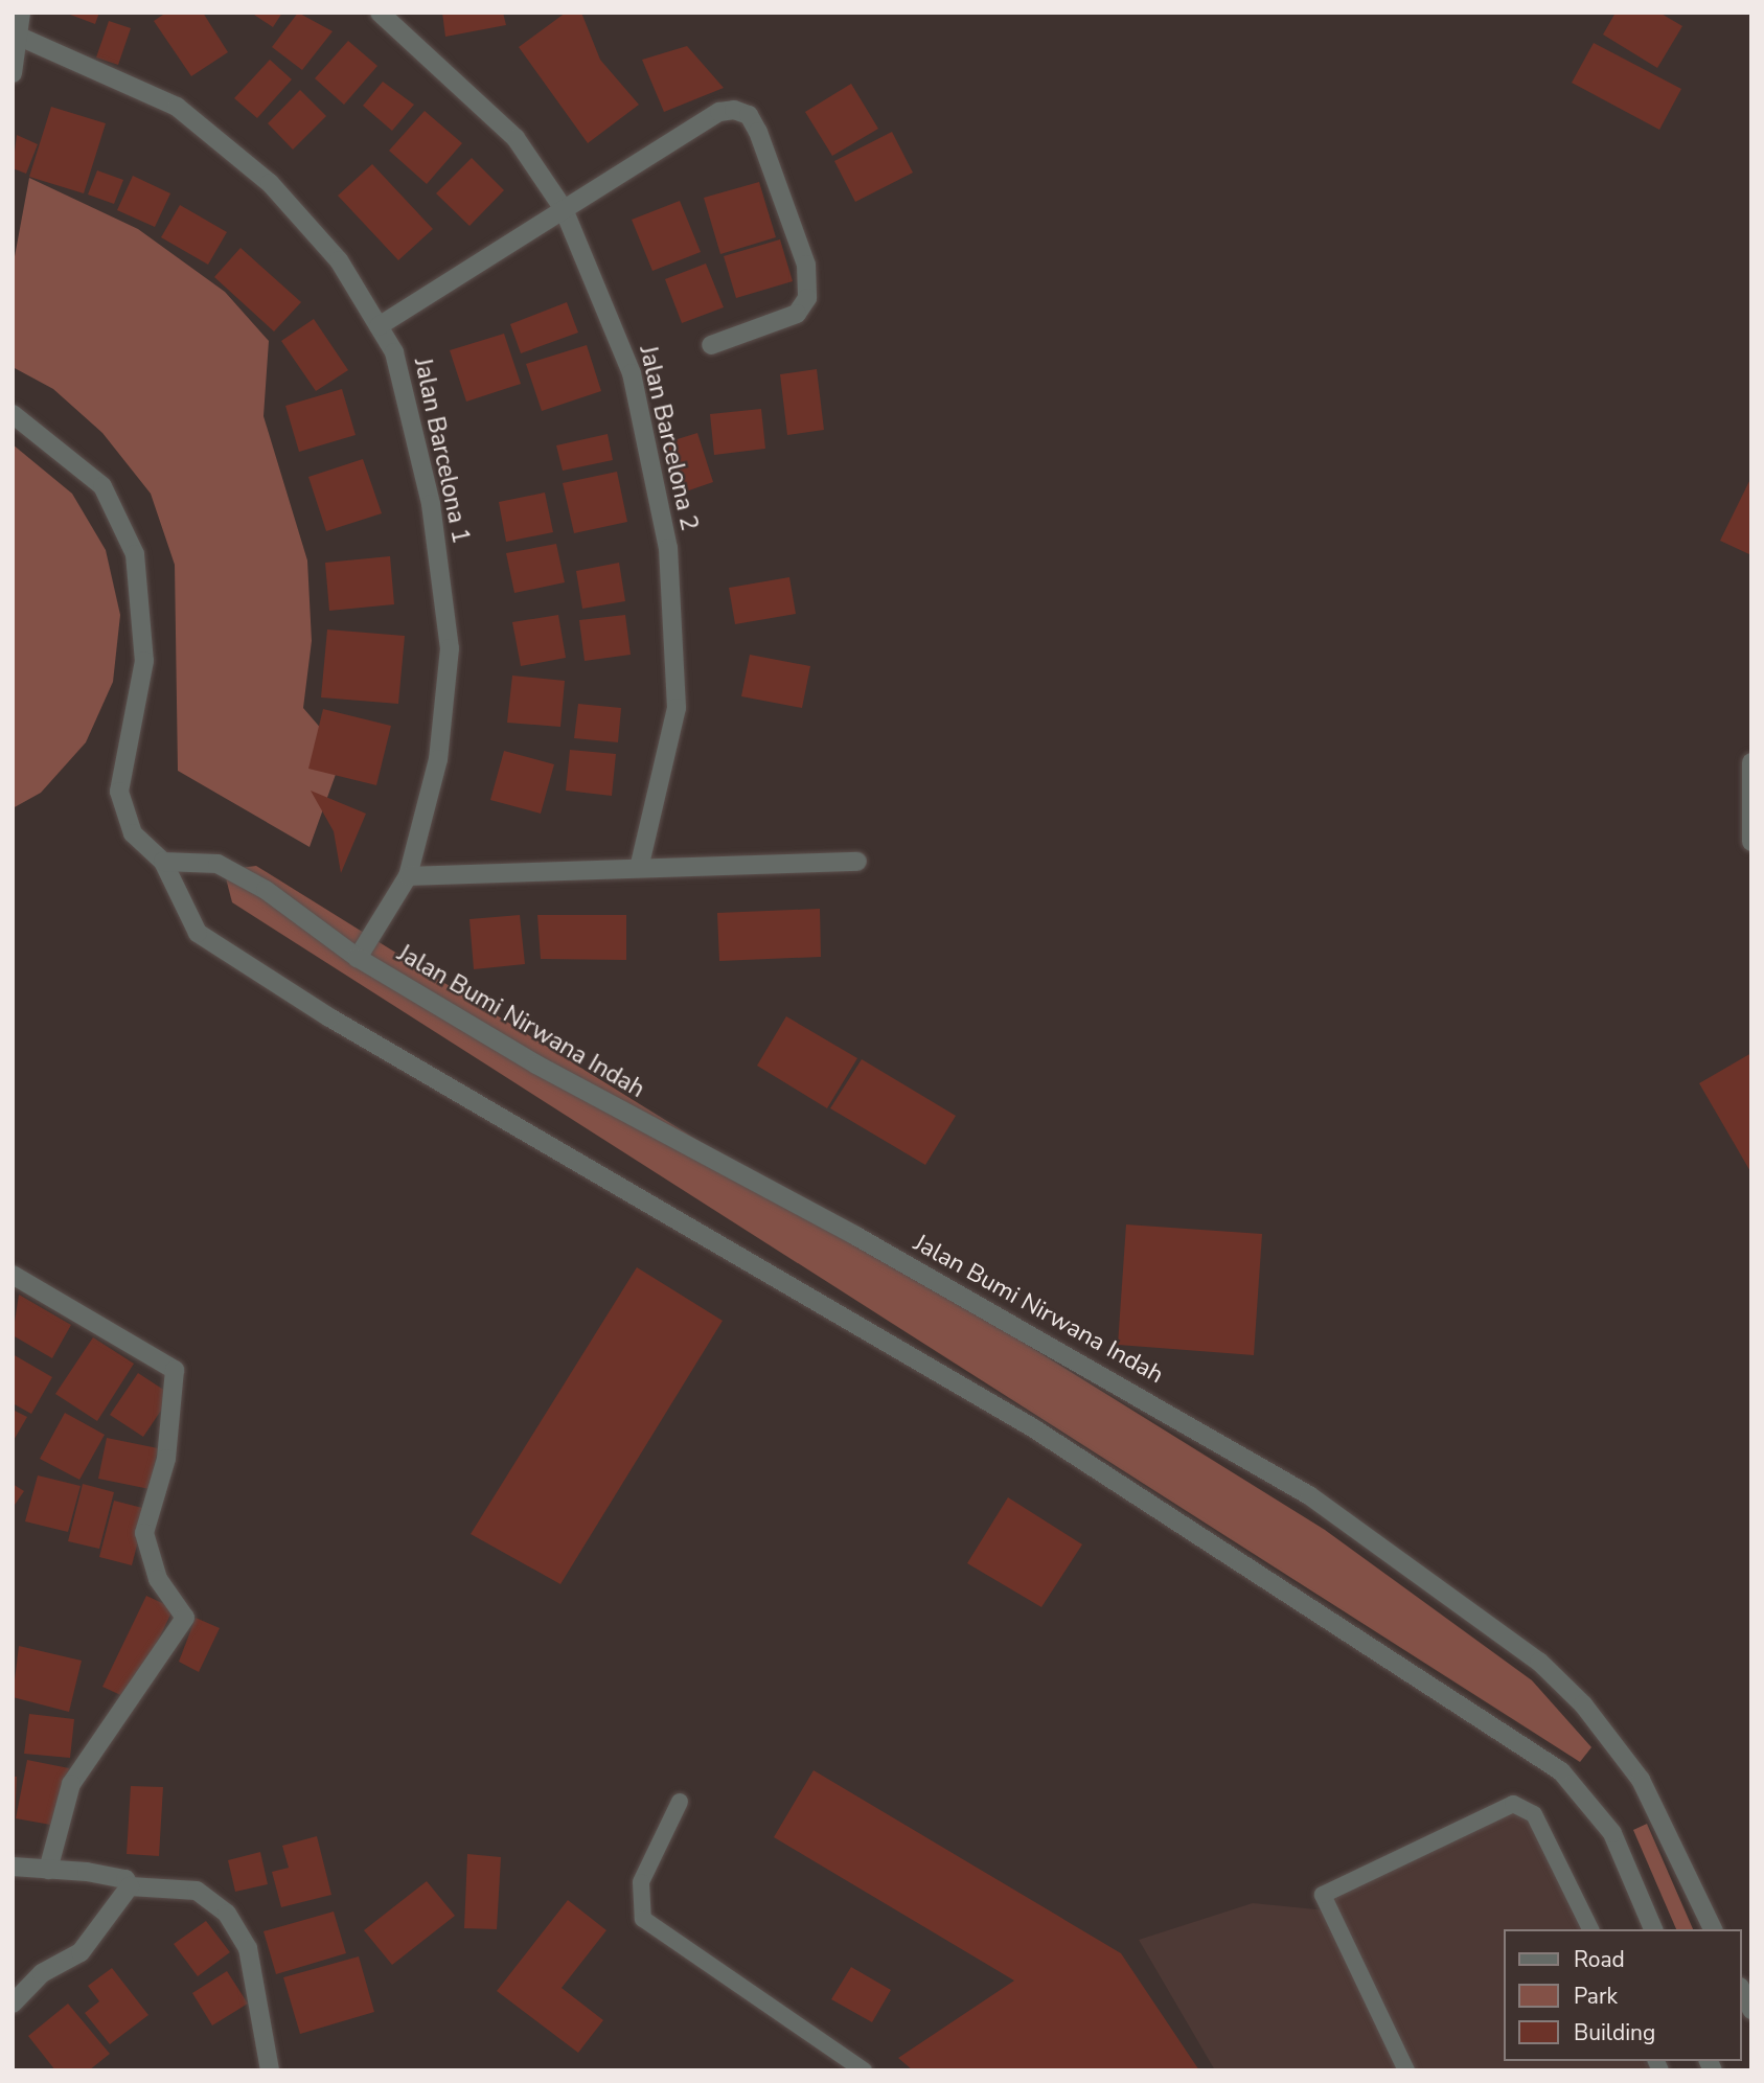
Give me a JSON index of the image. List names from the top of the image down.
{
  "streets": {
    "street": ["Jalan Barcelona 2", "Jalan Barcelona 1", "Jalan Bumi Nirwana Indah"]
  },
  "crossings": [
    ["Jalan Barcelona 1", "Jalan Bumi Nirwana Indah"]
  ],
  "legend": ["Road", "Park", "Building"]
}
